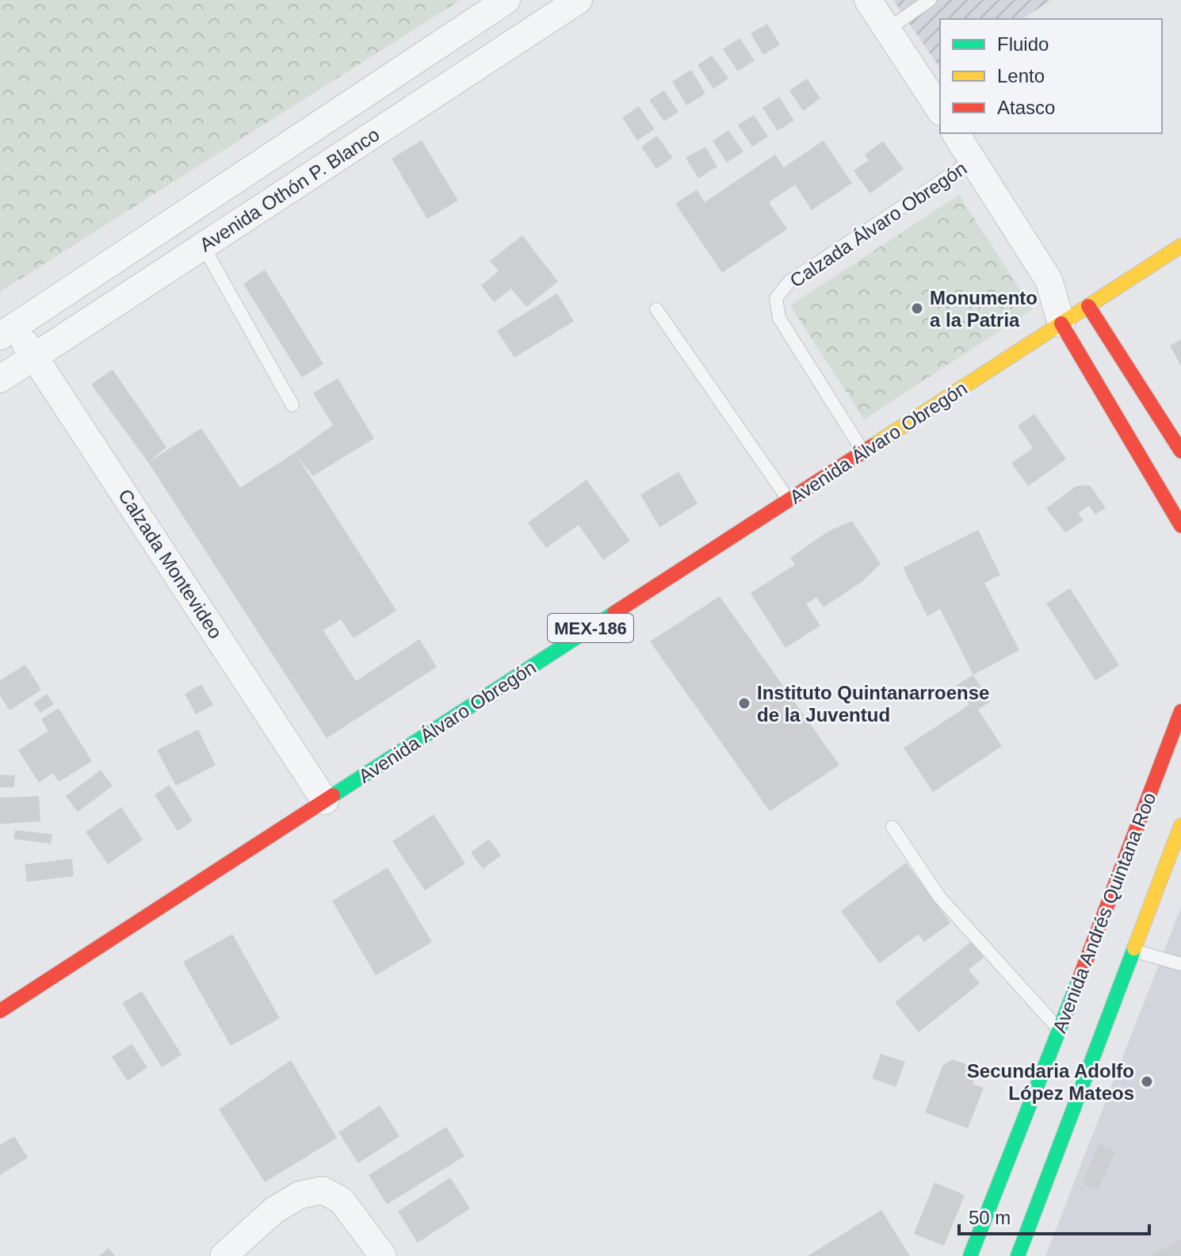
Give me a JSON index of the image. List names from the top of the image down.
{
  "streets": {
    "main road": ["Avenida Álvaro Obregón", "MEX-186", "Avenida Andrés Quintana Roo"],
    "street": ["Avenida Othón P. Blanco", "Calzada Montevideo"],
    "lane": ["Calzada Álvaro Obregón"]
  },
  "crossings": [
    ["Avenida Othón P. Blanco", "Calzada Montevideo"],
    ["Calzada Álvaro Obregón", "Avenida Álvaro Obregón"],
    ["Avenida Álvaro Obregón", "Calzada Montevideo"]
  ],
  "places": ["Monumento a la Patria", "Instituto Quintanarroense de la Juventud", "Secundaria Adolfo López Mateos"],
  "legend": ["Fluido", "Lento", "Atasco"],
  "scale_bar": "50 m"
}
